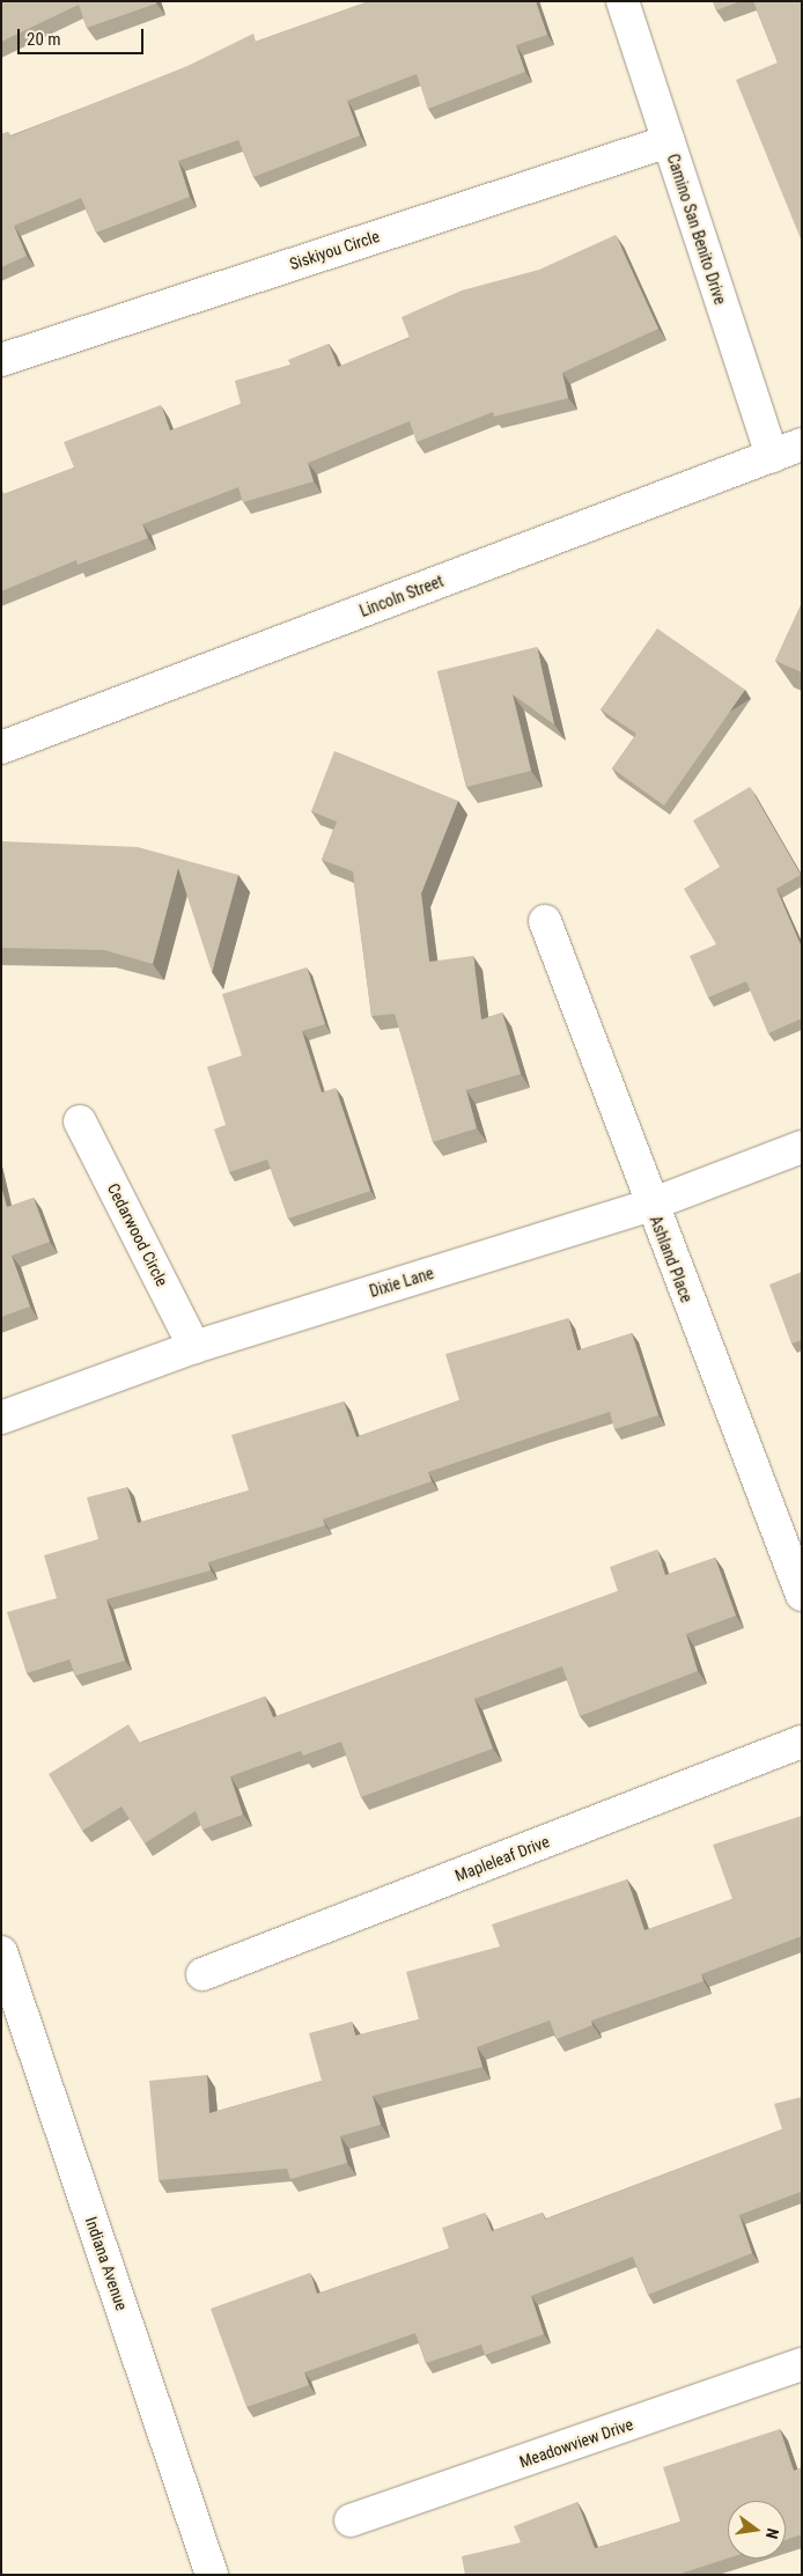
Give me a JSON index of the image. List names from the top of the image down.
{
  "streets": {
    "street": [
      "Camino San Benito Drive",
      "Siskiyou Circle",
      "Lincoln Street",
      "Cedarwood Circle",
      "Ashland Place",
      "Dixie Lane",
      "Mapleleaf Drive",
      "Indiana Avenue",
      "Meadowview Drive"
    ]
  },
  "crossings": [
    ["Camino San Benito Drive", "Siskiyou Circle"],
    ["Camino San Benito Drive", "Lincoln Street"],
    ["Cedarwood Circle", "Dixie Lane"],
    ["Ashland Place", "Dixie Lane"]
  ],
  "scale_bar": "20 m",
  "north": "right"
}
